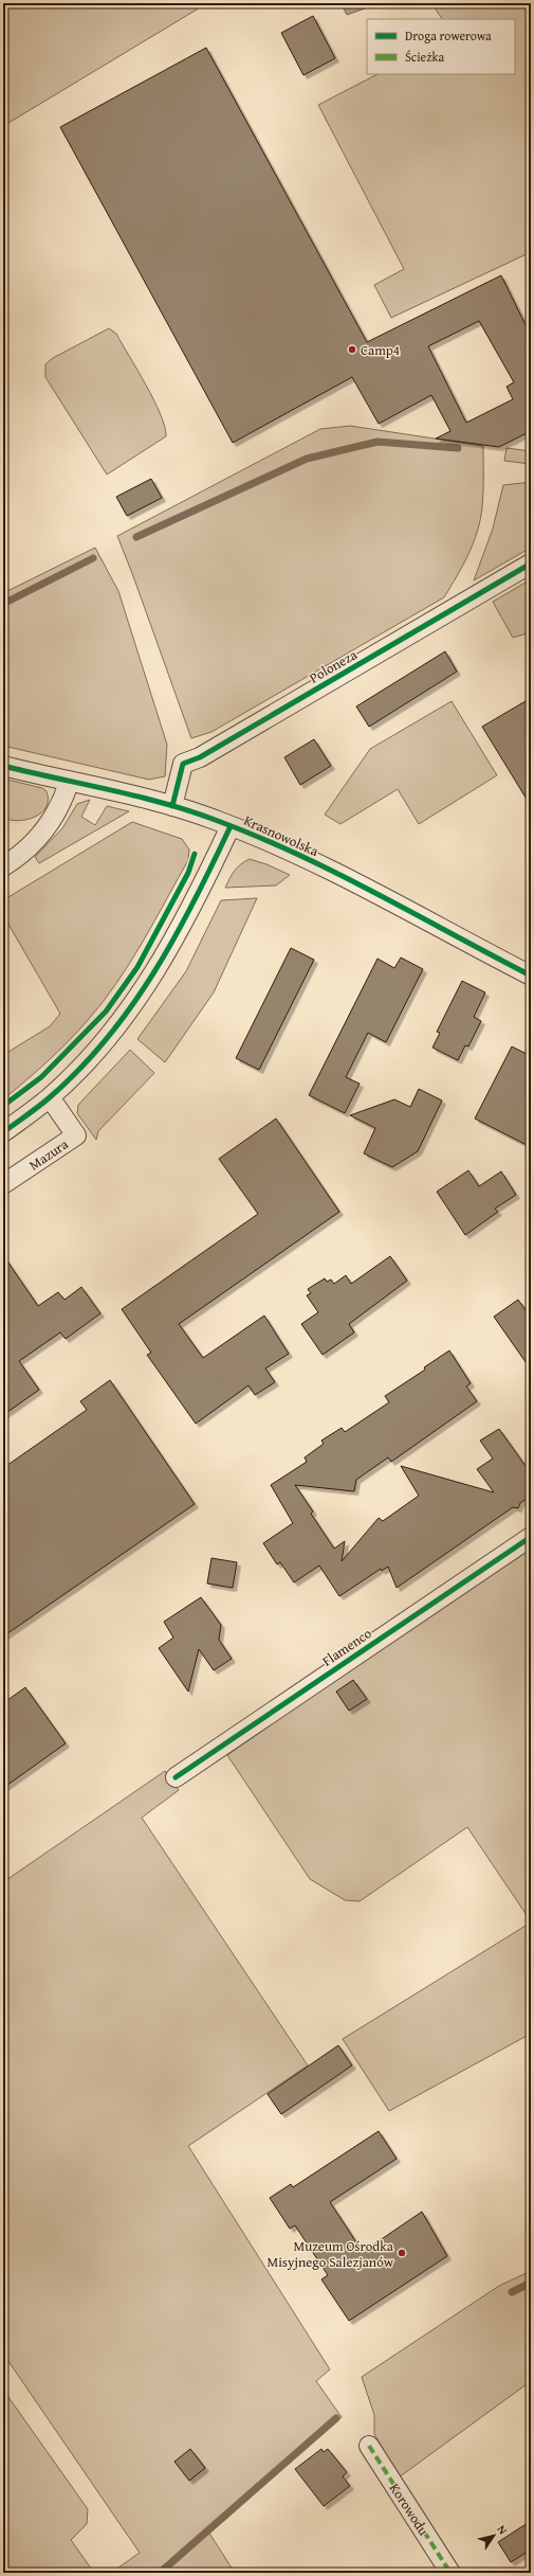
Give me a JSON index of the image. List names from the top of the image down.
{
  "streets": {
    "street": [
      "Poloneza",
      "Krasnowolska",
      "Mazura",
      "Flamenco",
      "Korowodu"
    ]
  },
  "crossings": [
    ["Poloneza", "Krasnowolska"]
  ],
  "places": ["Camp4", "Muzeum Ośrodka Misyjnego Salezjanów"],
  "legend": ["Droga rowerowa", "Ścieżka"],
  "north": "top right"
}
